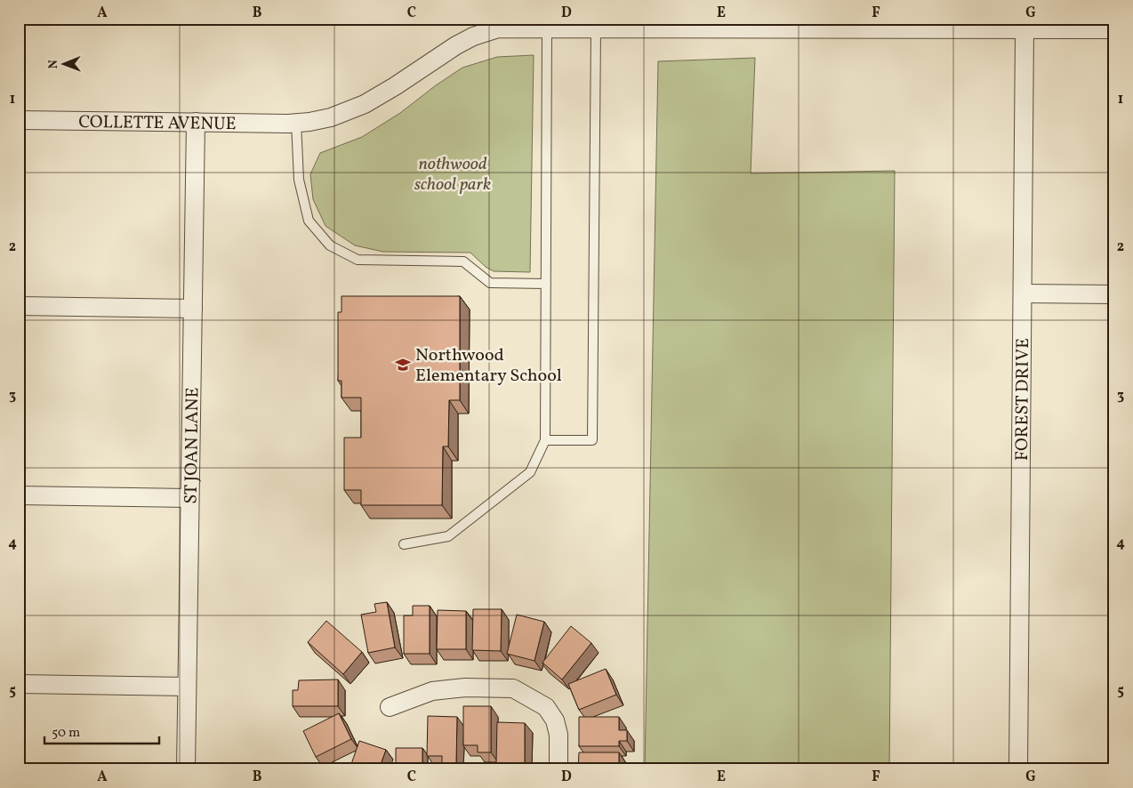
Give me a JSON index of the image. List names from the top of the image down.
{
  "streets": {
    "street": ["COLLETTE AVENUE", "FOREST DRIVE", "ST JOAN LANE"]
  },
  "crossings": [
    ["COLLETTE AVENUE", "FOREST DRIVE"],
    ["COLLETTE AVENUE", "ST JOAN LANE"]
  ],
  "parks": ["nothwood school park"],
  "places": {
    "school or university": ["Northwood Elementary School"]
  },
  "scale_bar": "50 m",
  "north": "left",
  "grid": {
    "columns": [
      "A",
      "B",
      "C",
      "D",
      "E",
      "F",
      "G"
    ],
    "rows": [
      "1",
      "2",
      "3",
      "4",
      "5"
    ]
  }
}
